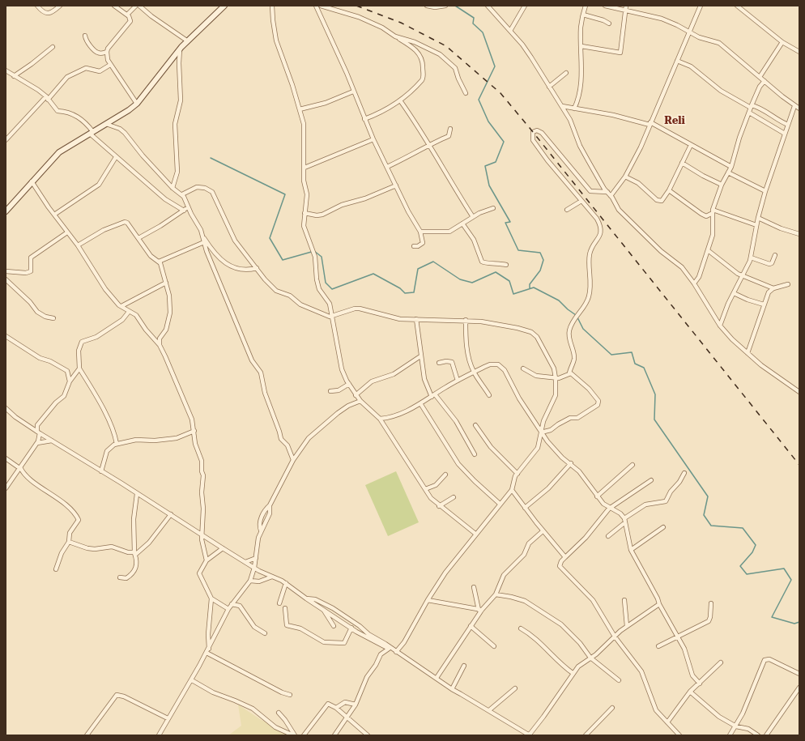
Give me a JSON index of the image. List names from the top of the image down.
{
  "districts": ["Reli"]
}
